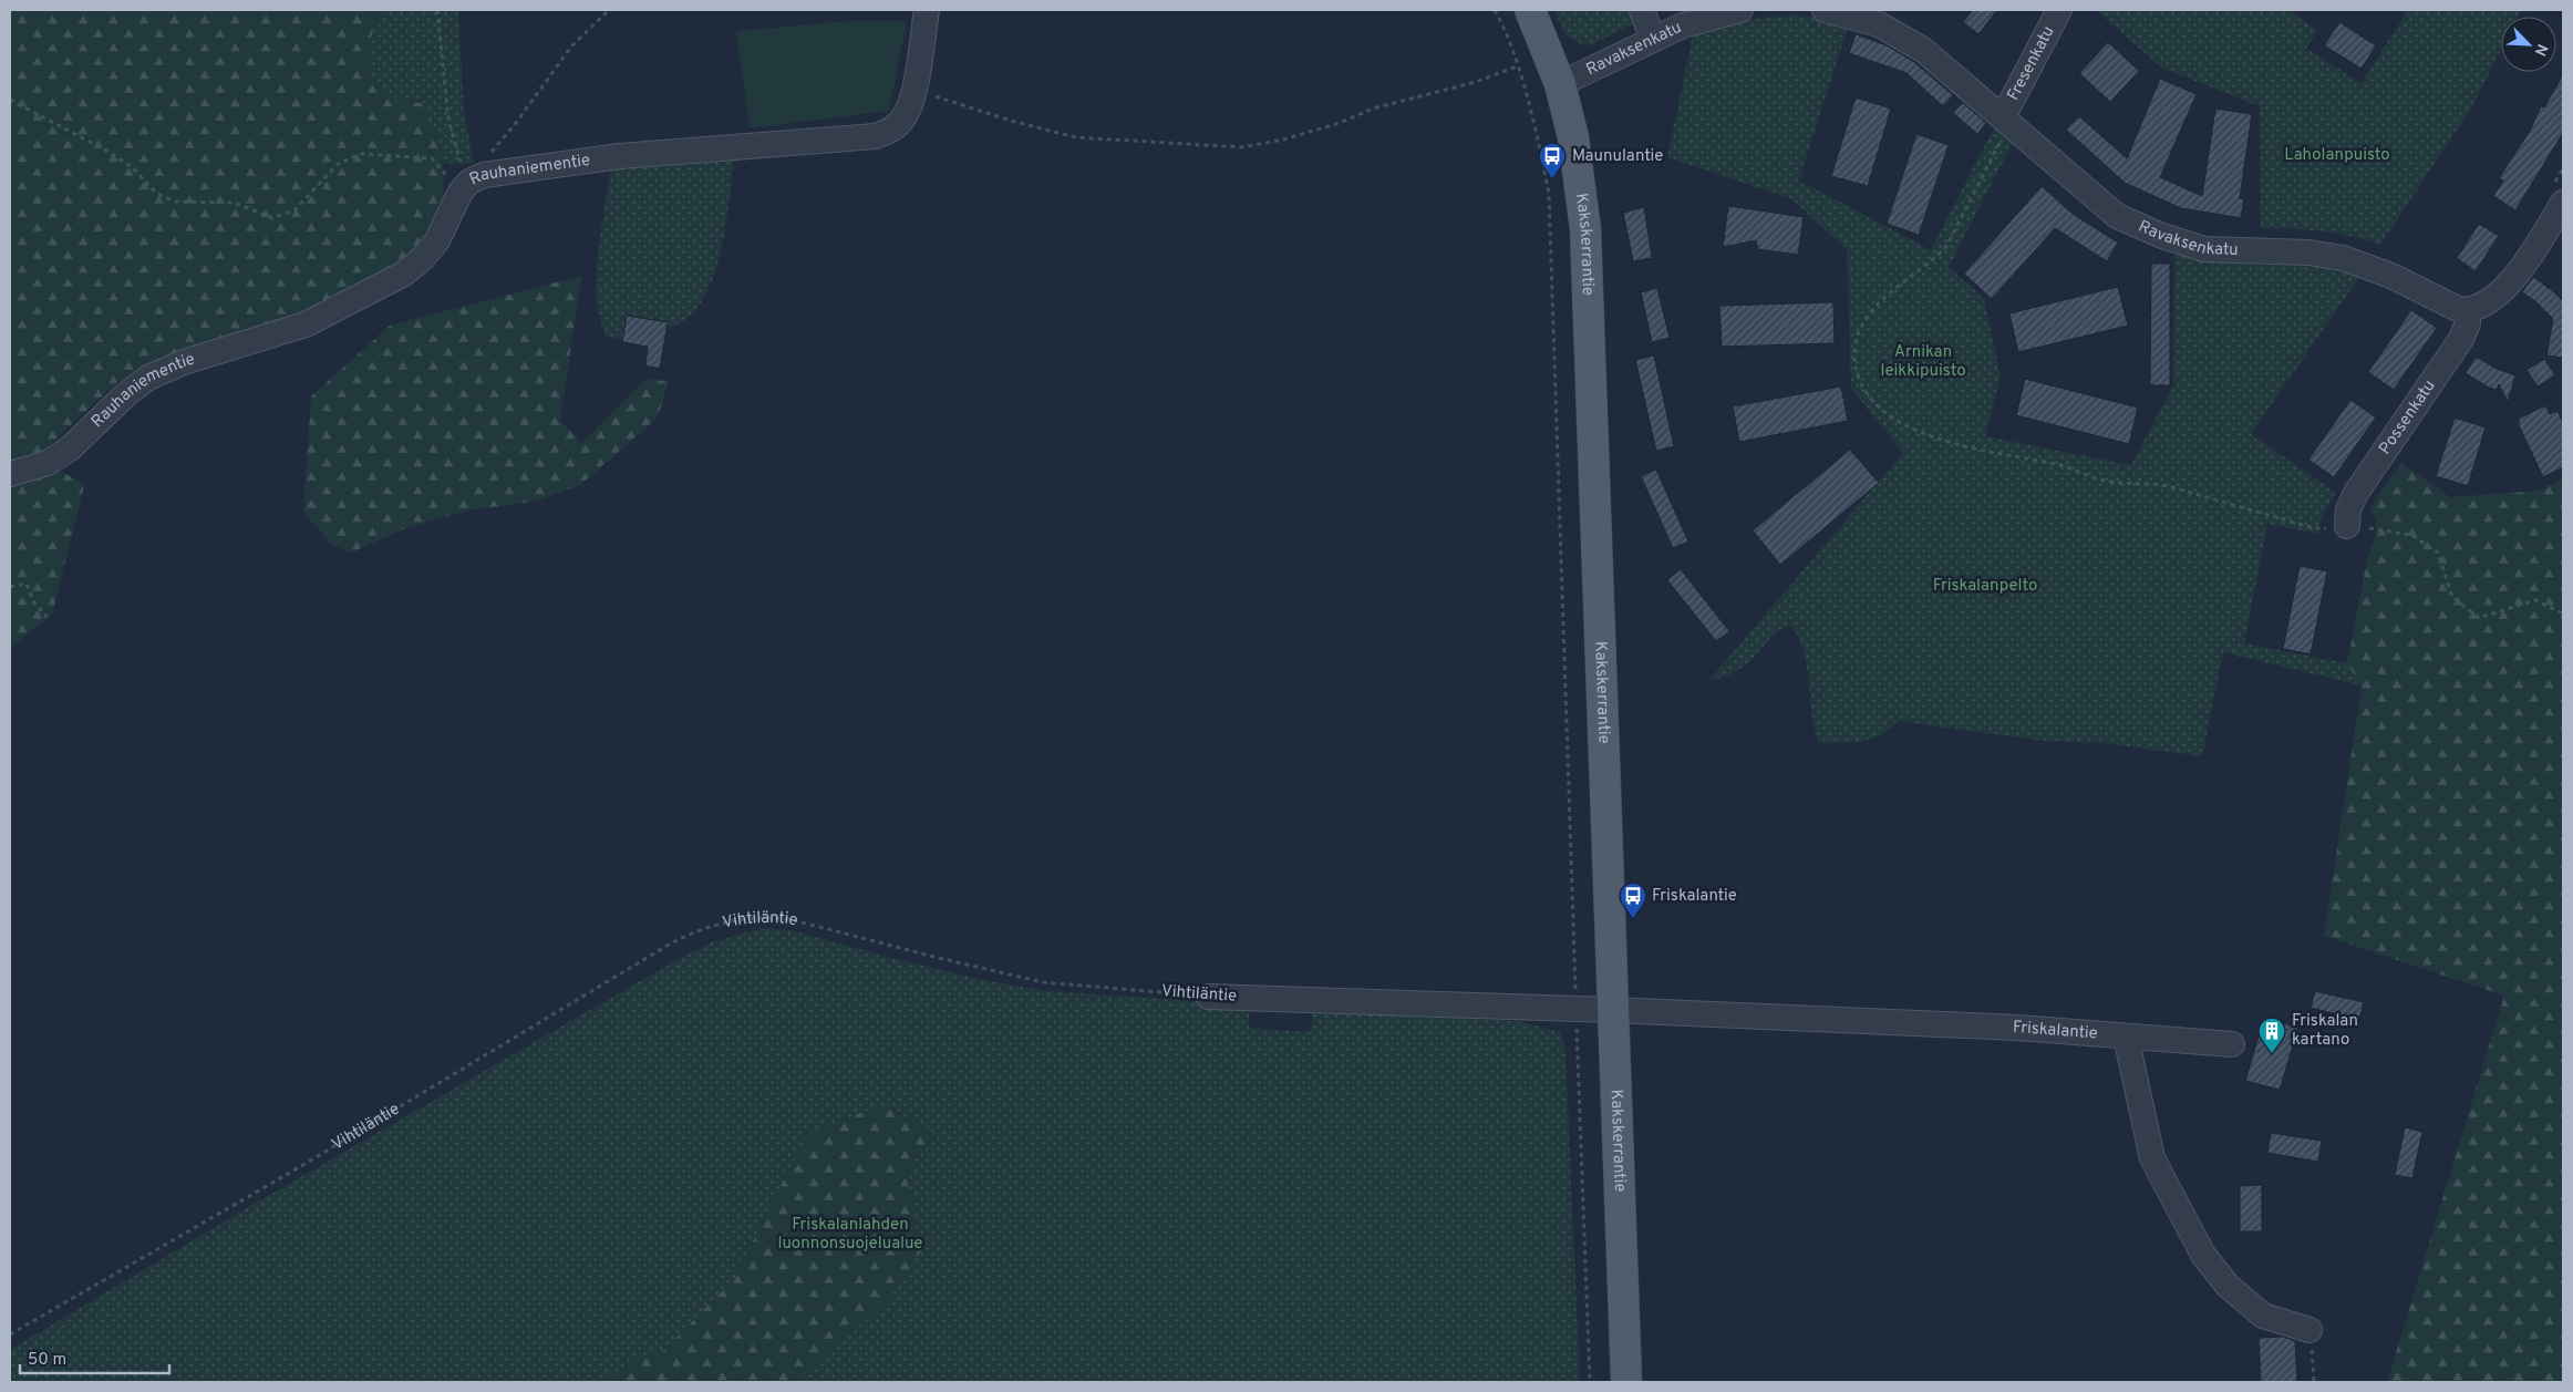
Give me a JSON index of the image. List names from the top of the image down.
{
  "streets": {
    "main road": ["Kakskerrantie"],
    "street": [
      "Ravaksenkatu",
      "Fresenkatu",
      "Rauhaniementie",
      "Possenkatu",
      "Vihtiläntie",
      "Friskalantie"
    ]
  },
  "crossings": [
    ["Ravaksenkatu", "Fresenkatu"],
    ["Ravaksenkatu", "Kakskerrantie"],
    ["Ravaksenkatu", "Possenkatu"],
    ["Kakskerrantie", "Vihtiläntie"],
    ["Kakskerrantie", "Friskalantie"],
    ["Vihtiläntie", "Friskalantie"]
  ],
  "parks": [
    "Laholanpuisto",
    "Arnikan leikkipuisto",
    "Friskalanpelto",
    "Friskalanlahden luonnonsuojelualue"
  ],
  "places": {
    "bus stop": ["Maunulantie", "Friskalantie"],
    "building": ["Friskalan kartano"]
  },
  "scale_bar": "50 m",
  "north": "bottom right"
}
